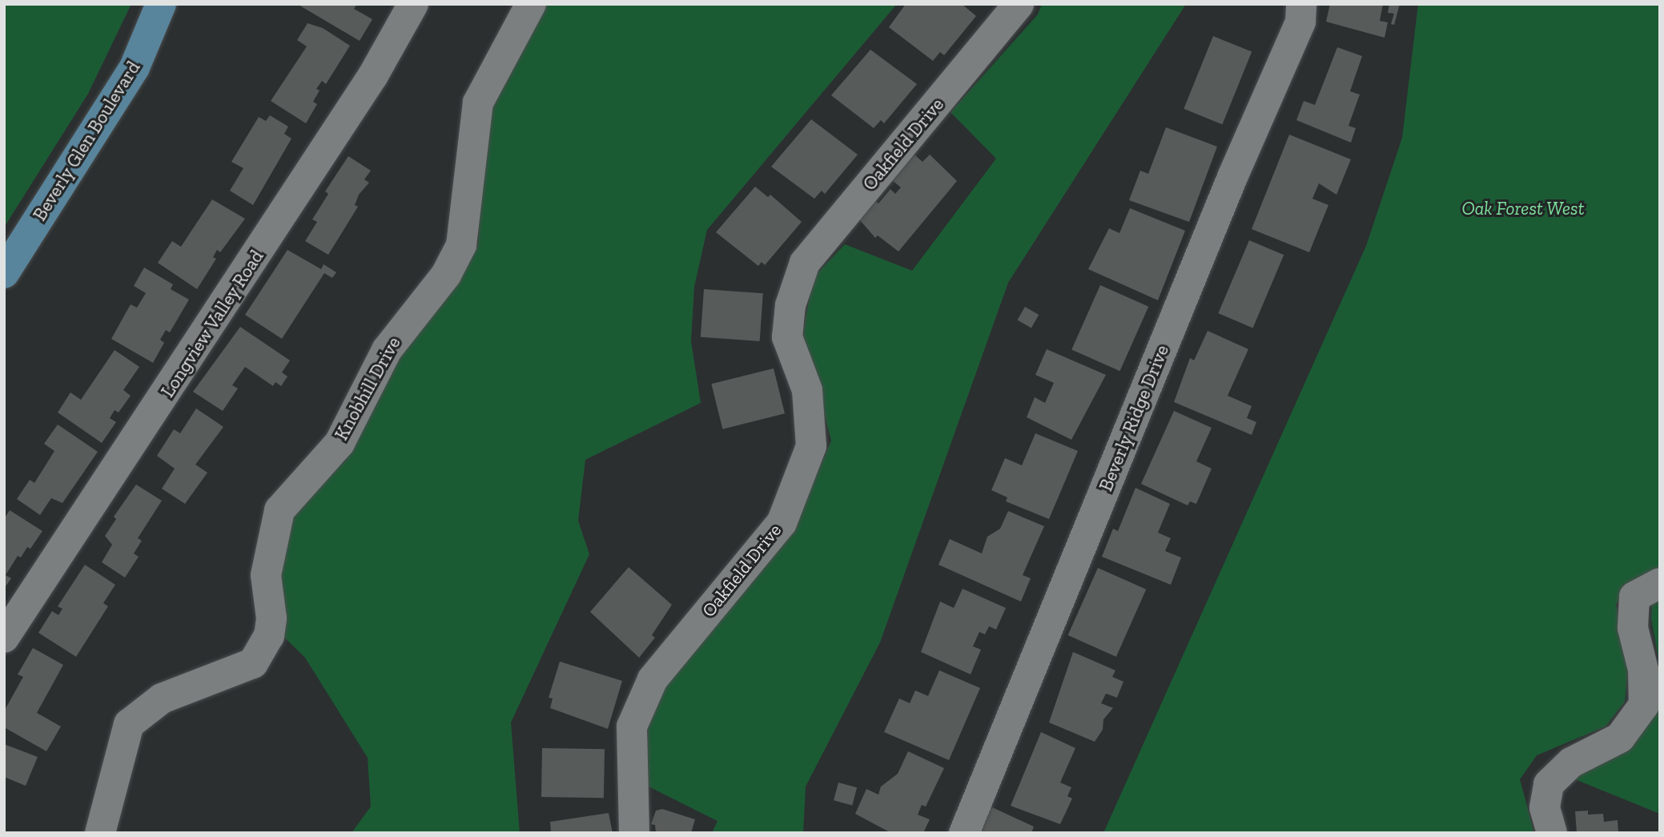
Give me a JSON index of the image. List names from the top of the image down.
{
  "streets": {
    "main road": ["Beverly Glen Boulevard"],
    "street": [
      "Oakfield Drive",
      "Longview Valley Road",
      "Knobhill Drive",
      "Beverly Ridge Drive"
    ]
  },
  "parks": ["Oak Forest West"]
}
